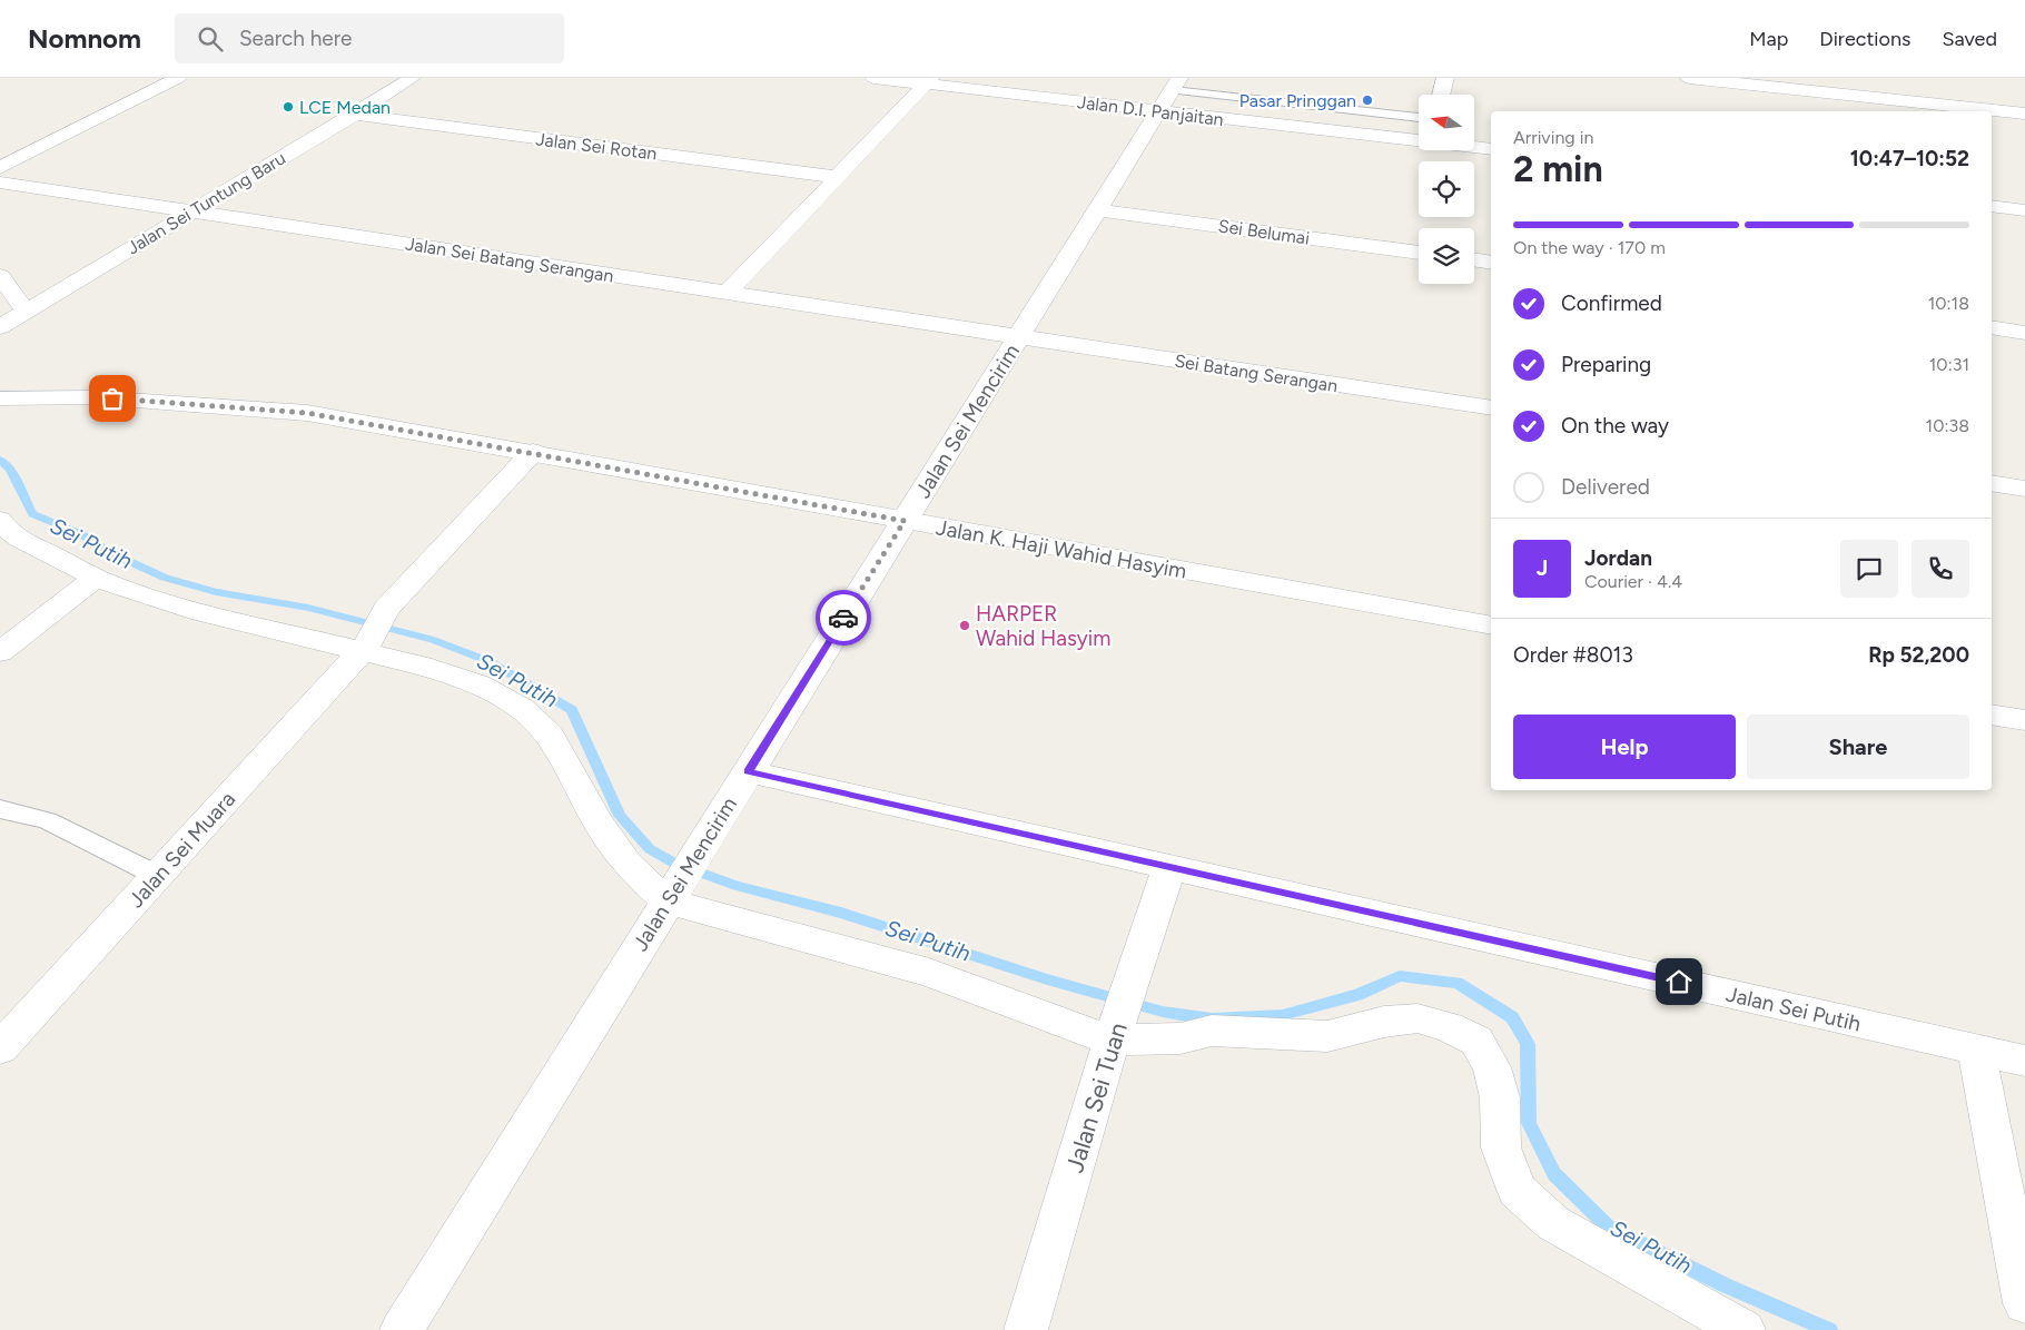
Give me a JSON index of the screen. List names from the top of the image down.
{
  "streets": {
    "street": [
      "Jalan D.I. Panjaitan",
      "Jalan Sei Rotan",
      "Jalan Sei Tuntung Baru",
      "Sei Belumai",
      "Jalan Sei Batang Serangan",
      "Sei Batang Serangan",
      "Jalan Sei Mencirim",
      "Jalan K. Haji Wahid Hasyim",
      "Jalan Sei Muara",
      "Jalan Sei Putih",
      "Jalan Sei Tuan"
    ]
  },
  "crossings": [
    ["Jalan D.I. Panjaitan", "Jalan Sei Mencirim"],
    ["Jalan Sei Rotan", "Jalan Sei Tuntung Baru"],
    ["Jalan Sei Tuntung Baru", "Jalan Sei Batang Serangan"],
    ["Sei Belumai", "Jalan Sei Mencirim"],
    ["Jalan Sei Batang Serangan", "Sei Batang Serangan"],
    ["Jalan Sei Batang Serangan", "Jalan Sei Mencirim"],
    ["Sei Batang Serangan", "Jalan Sei Mencirim"],
    ["Jalan Sei Mencirim", "Jalan K. Haji Wahid Hasyim"],
    ["Jalan Sei Mencirim", "Jalan Sei Putih"],
    ["Jalan K. Haji Wahid Hasyim", "Jalan Sei Muara"],
    ["Jalan Sei Putih", "Jalan Sei Tuan"]
  ],
  "water": ["Sei Putih"],
  "places": ["Pasar Pringgan", "LCE Medan", "HARPER Wahid Hasyim"],
  "north": "left",
  "page": {
    "header": "Nomnom",
    "search": "Search here",
    "nav": ["Map", "Directions", "Saved"],
    "heading": ["2 min", "Arriving in", "10:47–10:52"],
    "panel": [
      "Jordan",
      "Courier · 4.4",
      "Order #8013",
      "Rp 52,200"
    ],
    "bar": "On the way · 170 m",
    "list": [
      ["Confirmed", "10:18"],
      ["Preparing", "10:31"],
      ["On the way", "10:38"],
      "Delivered"
    ],
    "round": "J",
    "buttons": ["Help", "Share"]
  }
}
